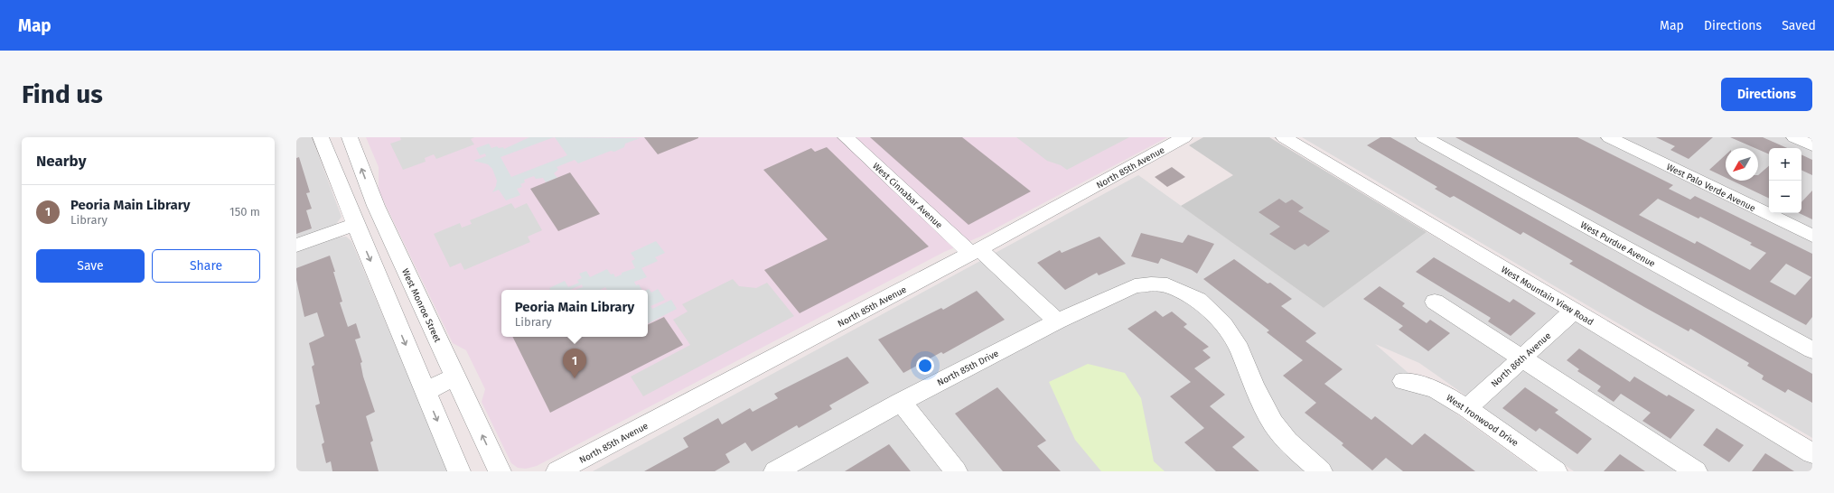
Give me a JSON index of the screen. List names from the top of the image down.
{
  "streets": {
    "street": [
      "North 85th Avenue",
      "West Palo Verde Avenue",
      "West Cinnabar Avenue",
      "West Purdue Avenue",
      "West Mountain View Road",
      "West Monroe Street",
      "North 86th Avenue",
      "North 85th Drive",
      "West Ironwood Drive"
    ]
  },
  "crossings": [
    ["North 85th Avenue", "West Cinnabar Avenue"],
    ["West Cinnabar Avenue", "North 85th Drive"],
    ["West Mountain View Road", "North 86th Avenue"],
    ["North 86th Avenue", "West Ironwood Drive"]
  ],
  "north": "bottom left",
  "page": {
    "header": "Map",
    "nav": ["Map", "Directions", "Saved"],
    "buttons": [
      "Directions",
      ["Save", "Share"]
    ],
    "title": "Find us",
    "heading": "Nearby",
    "map_buttons": ["+", "−"],
    "list": [
      {
        "mark": "1",
        "name": "Peoria Main Library",
        "note": "Library",
        "value": "150 m"
      }
    ],
    "popup": ["Peoria Main Library", "Library"],
    "pins": "1"
  }
}
